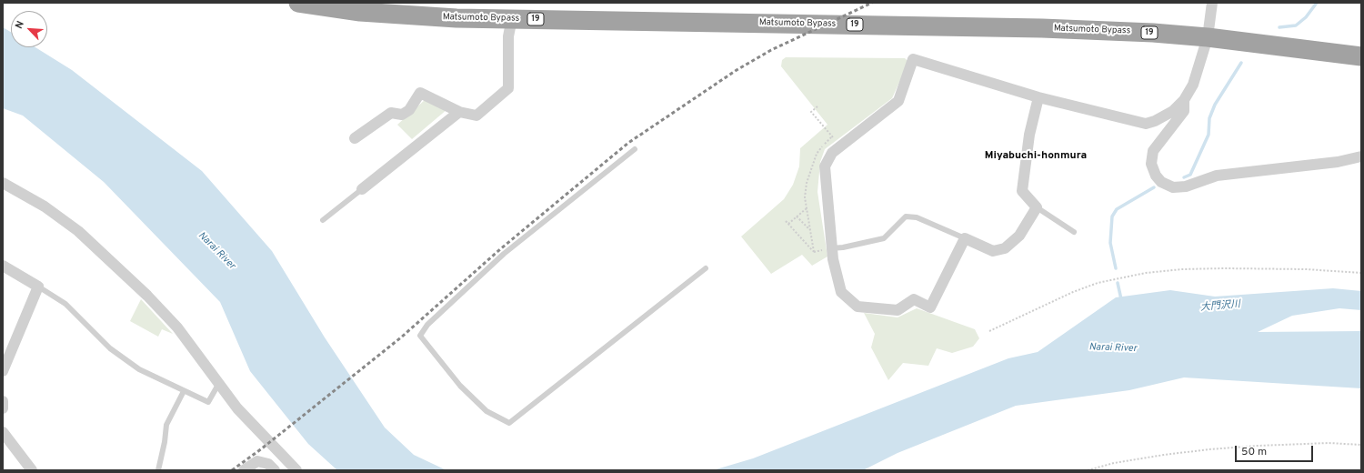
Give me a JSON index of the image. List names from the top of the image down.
{
  "streets": {
    "highway": ["Matsumoto Bypass", "19"]
  },
  "districts": ["Miyabuchi-honmura"],
  "water": ["Narai River", "大門沢川"],
  "scale_bar": "50 m",
  "north": "top left"
}
